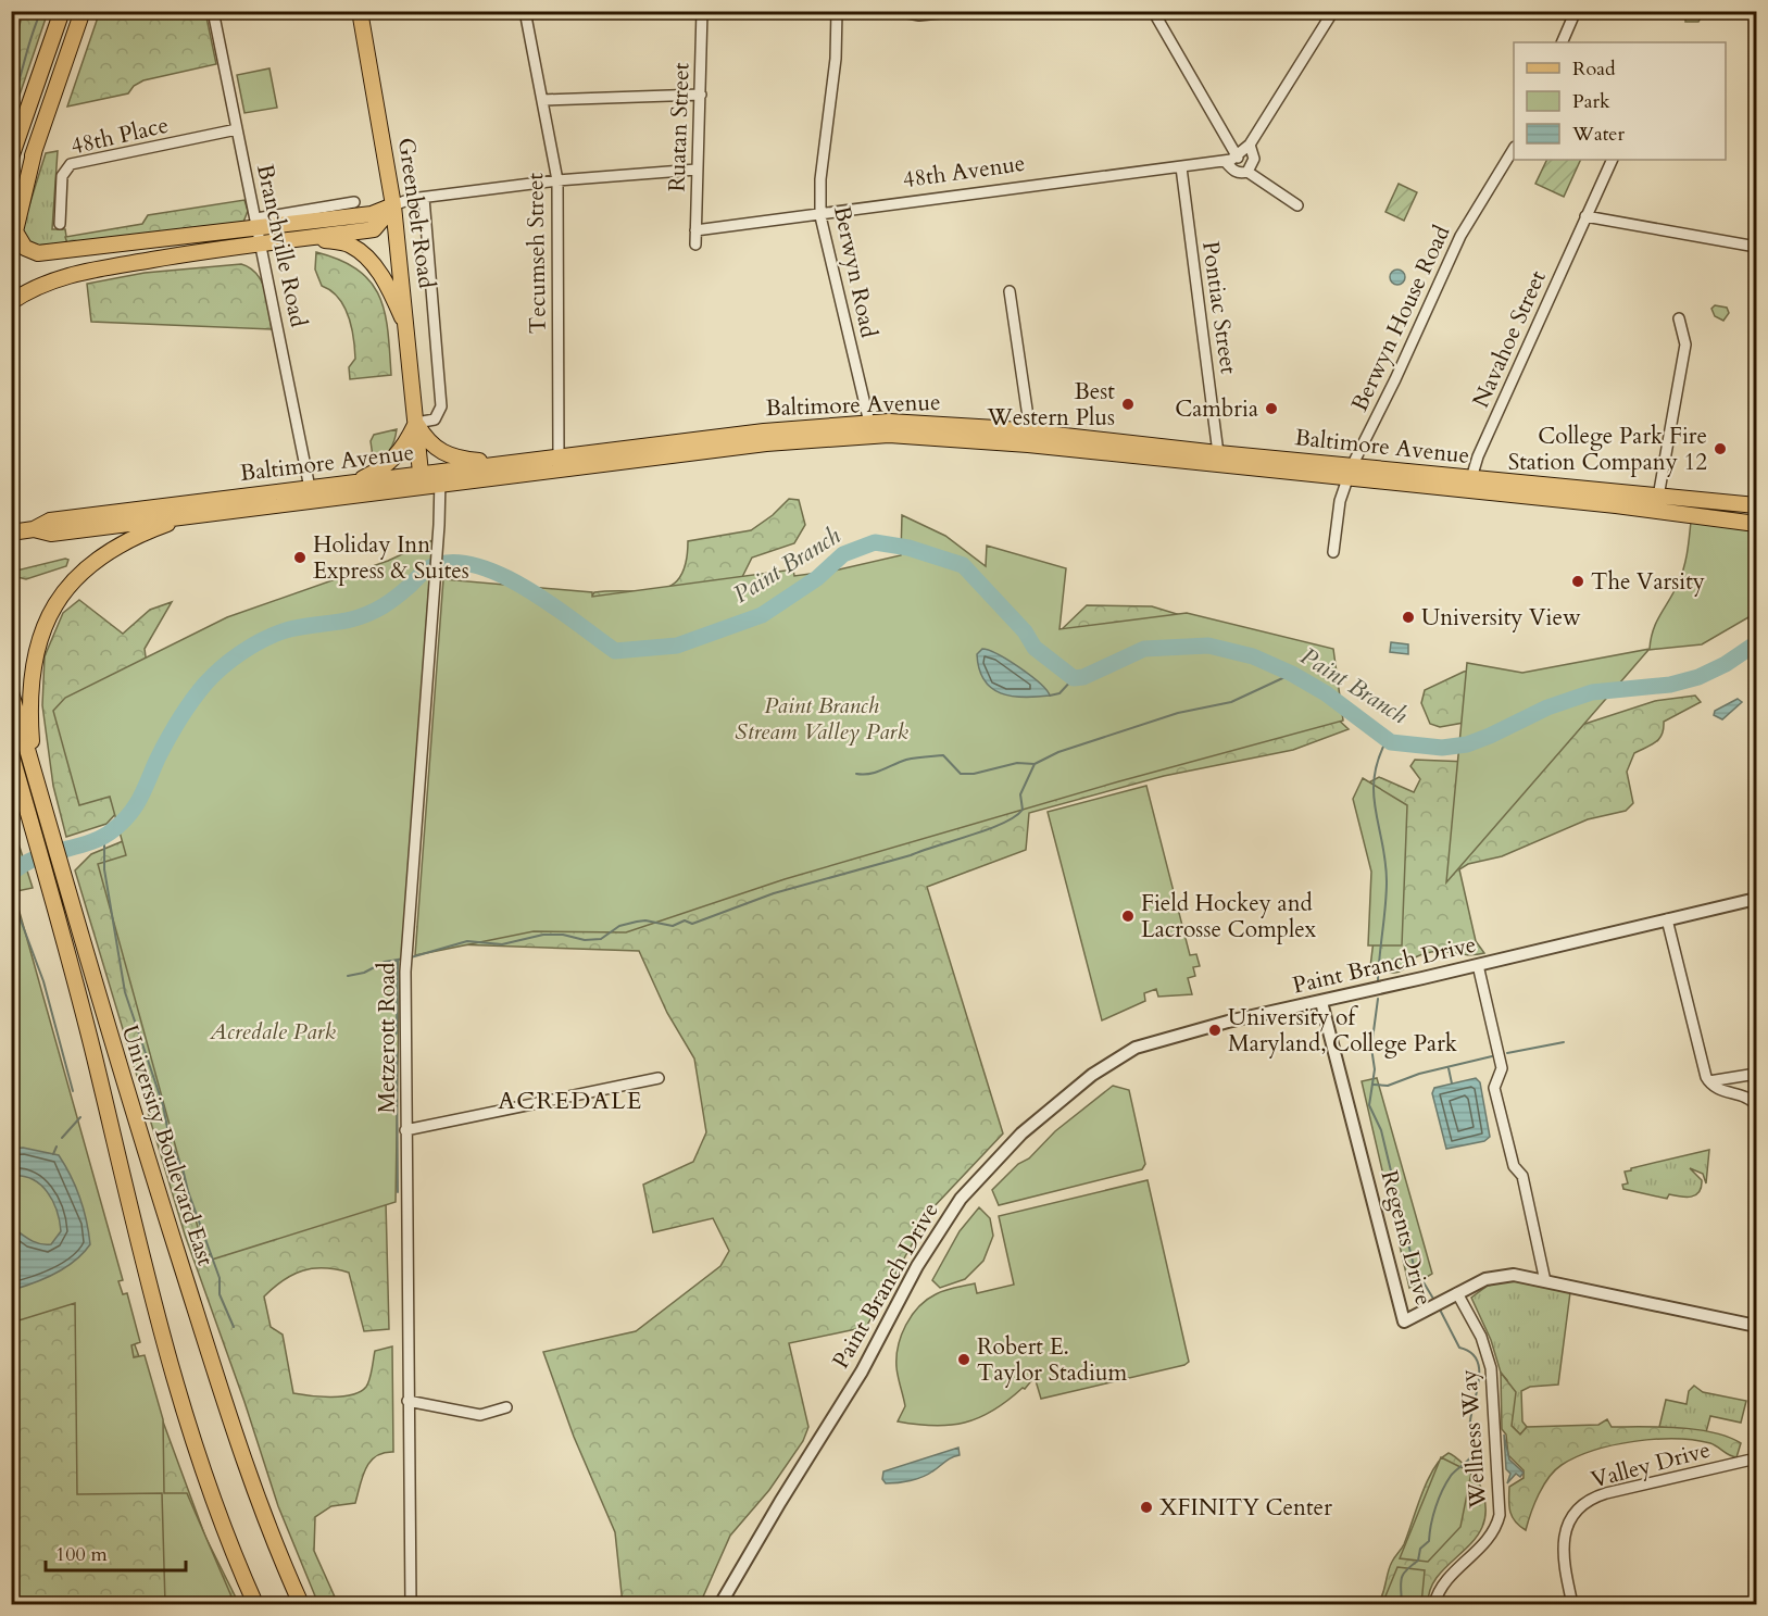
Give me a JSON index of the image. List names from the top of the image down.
{
  "streets": {
    "main road": ["Greenbelt Road", "Baltimore Avenue", "University Boulevard East"],
    "street": [
      "Ruatan Street",
      "48th Place",
      "48th Avenue",
      "Branchville Road",
      "Tecumseh Street",
      "Berwyn Road",
      "Pontiac Street",
      "Berwyn House Road",
      "Navahoe Street",
      "Paint Branch Drive",
      "Metzerott Road",
      "Regents Drive",
      "Wellness Way",
      "Valley Drive"
    ]
  },
  "crossings": [
    ["Ruatan Street", "48th Avenue"],
    ["48th Place", "Branchville Road"],
    ["48th Avenue", "Berwyn Road"],
    ["48th Avenue", "Pontiac Street"],
    ["Greenbelt Road", "Baltimore Avenue"],
    ["Branchville Road", "Baltimore Avenue"],
    ["Tecumseh Street", "Baltimore Avenue"],
    ["Berwyn Road", "Baltimore Avenue"],
    ["Pontiac Street", "Baltimore Avenue"],
    ["Berwyn House Road", "Baltimore Avenue"],
    ["Navahoe Street", "Baltimore Avenue"],
    ["Baltimore Avenue", "Metzerott Road"],
    ["Paint Branch Drive", "Regents Drive"],
    ["Regents Drive", "Wellness Way"]
  ],
  "districts": ["ACREDALE"],
  "water": ["Paint Branch"],
  "parks": ["Paint Branch Stream Valley Park", "Acredale Park"],
  "places": [
    "Best Western Plus",
    "Cambria",
    "College Park Fire Station Company 12",
    "Holiday Inn Express & Suites",
    "The Varsity",
    "University View",
    "Field Hockey and Lacrosse Complex",
    "University of Maryland, College Park",
    "Robert E. Taylor Stadium",
    "XFINITY Center"
  ],
  "legend": ["Road", "Park", "Water"],
  "scale_bar": "100 m"
}
